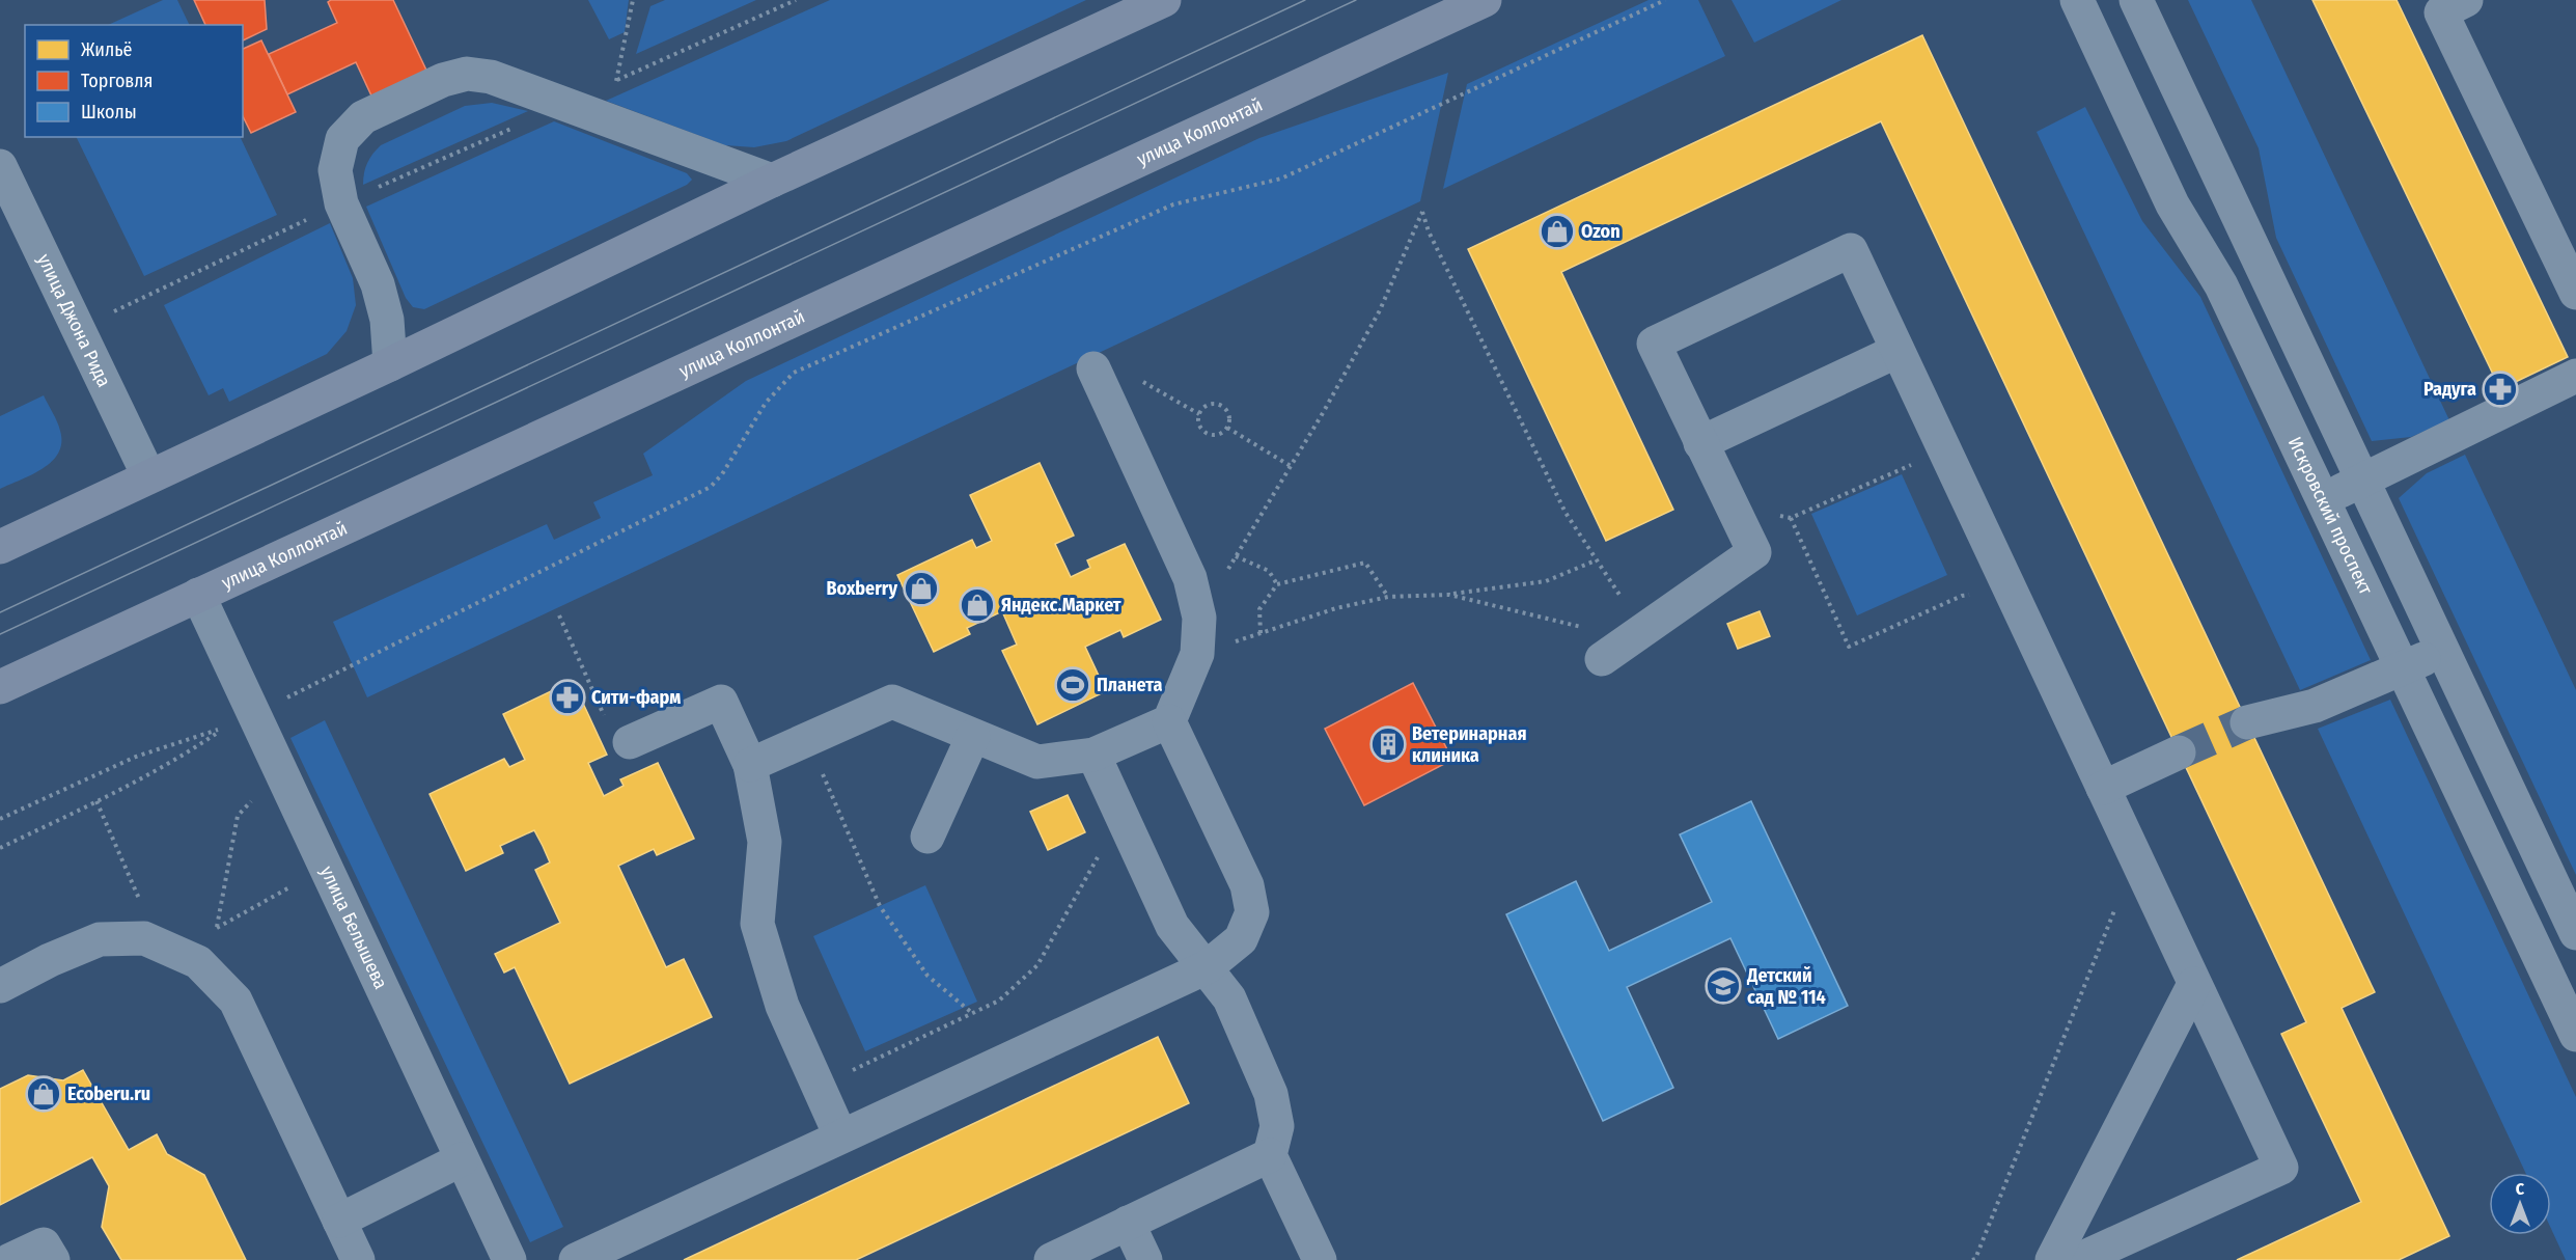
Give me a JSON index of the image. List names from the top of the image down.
{
  "streets": {
    "main road": ["улица Коллонтай"],
    "street": ["улица Джона Рида", "Искровский проспект", "улица Белышева"]
  },
  "crossings": [
    ["улица Коллонтай", "улица Белышева"]
  ],
  "places": {
    "shop": [
      "Ozon",
      "Boxberry",
      "Яндекс.Маркет",
      "Ecoberu.ru"
    ],
    "pharmacy": ["Радуга", "Сити-фарм"],
    "sports": ["Планета"],
    "building": ["Ветеринарная клиника"],
    "school or university": ["Детский сад № 114"]
  },
  "legend": ["Жильё", "Торговля", "Школы"],
  "north": "top"
}
